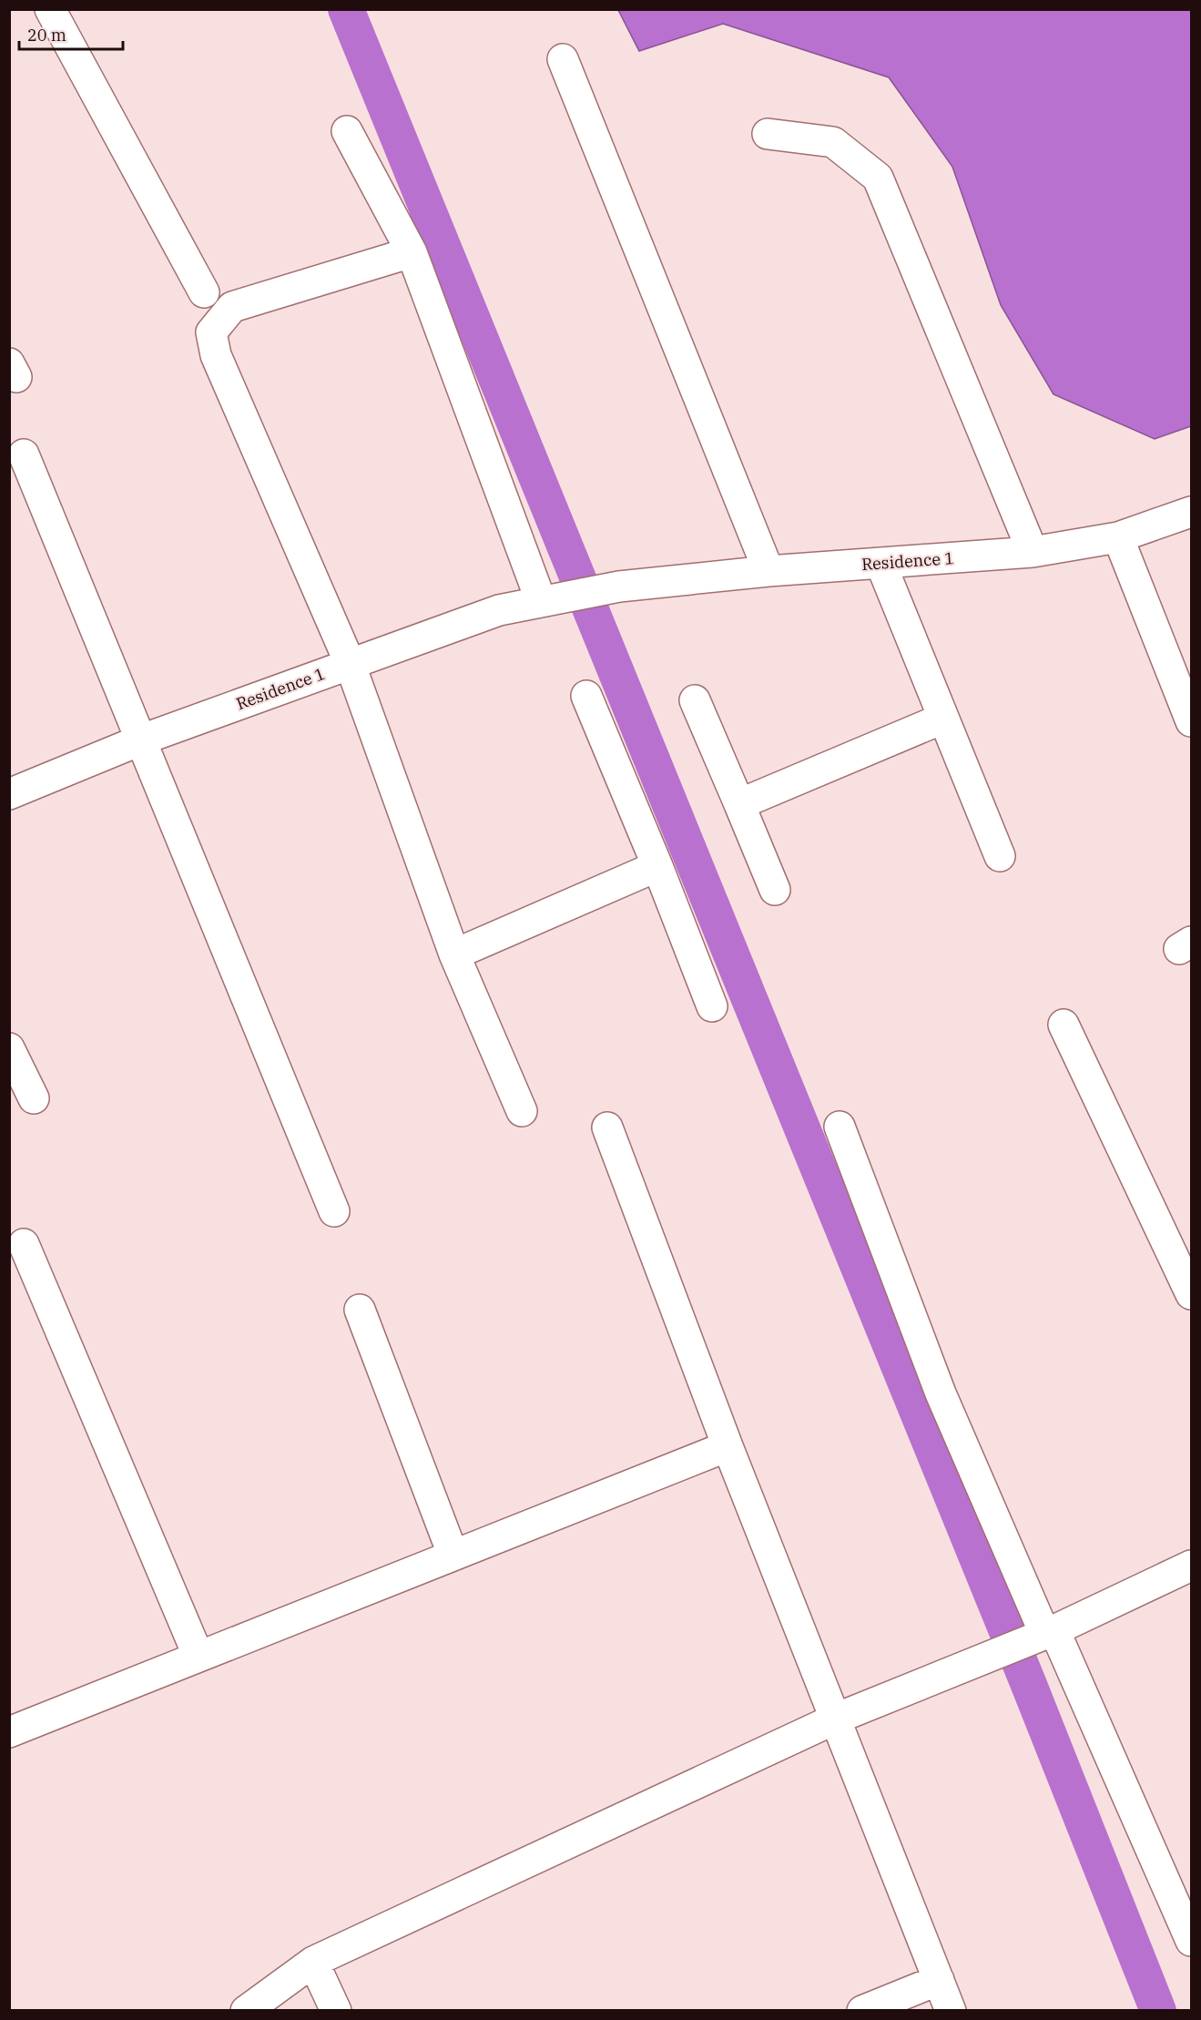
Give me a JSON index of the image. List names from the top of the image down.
{
  "streets": {
    "street": ["Residence 1"]
  },
  "scale_bar": "20 m"
}
